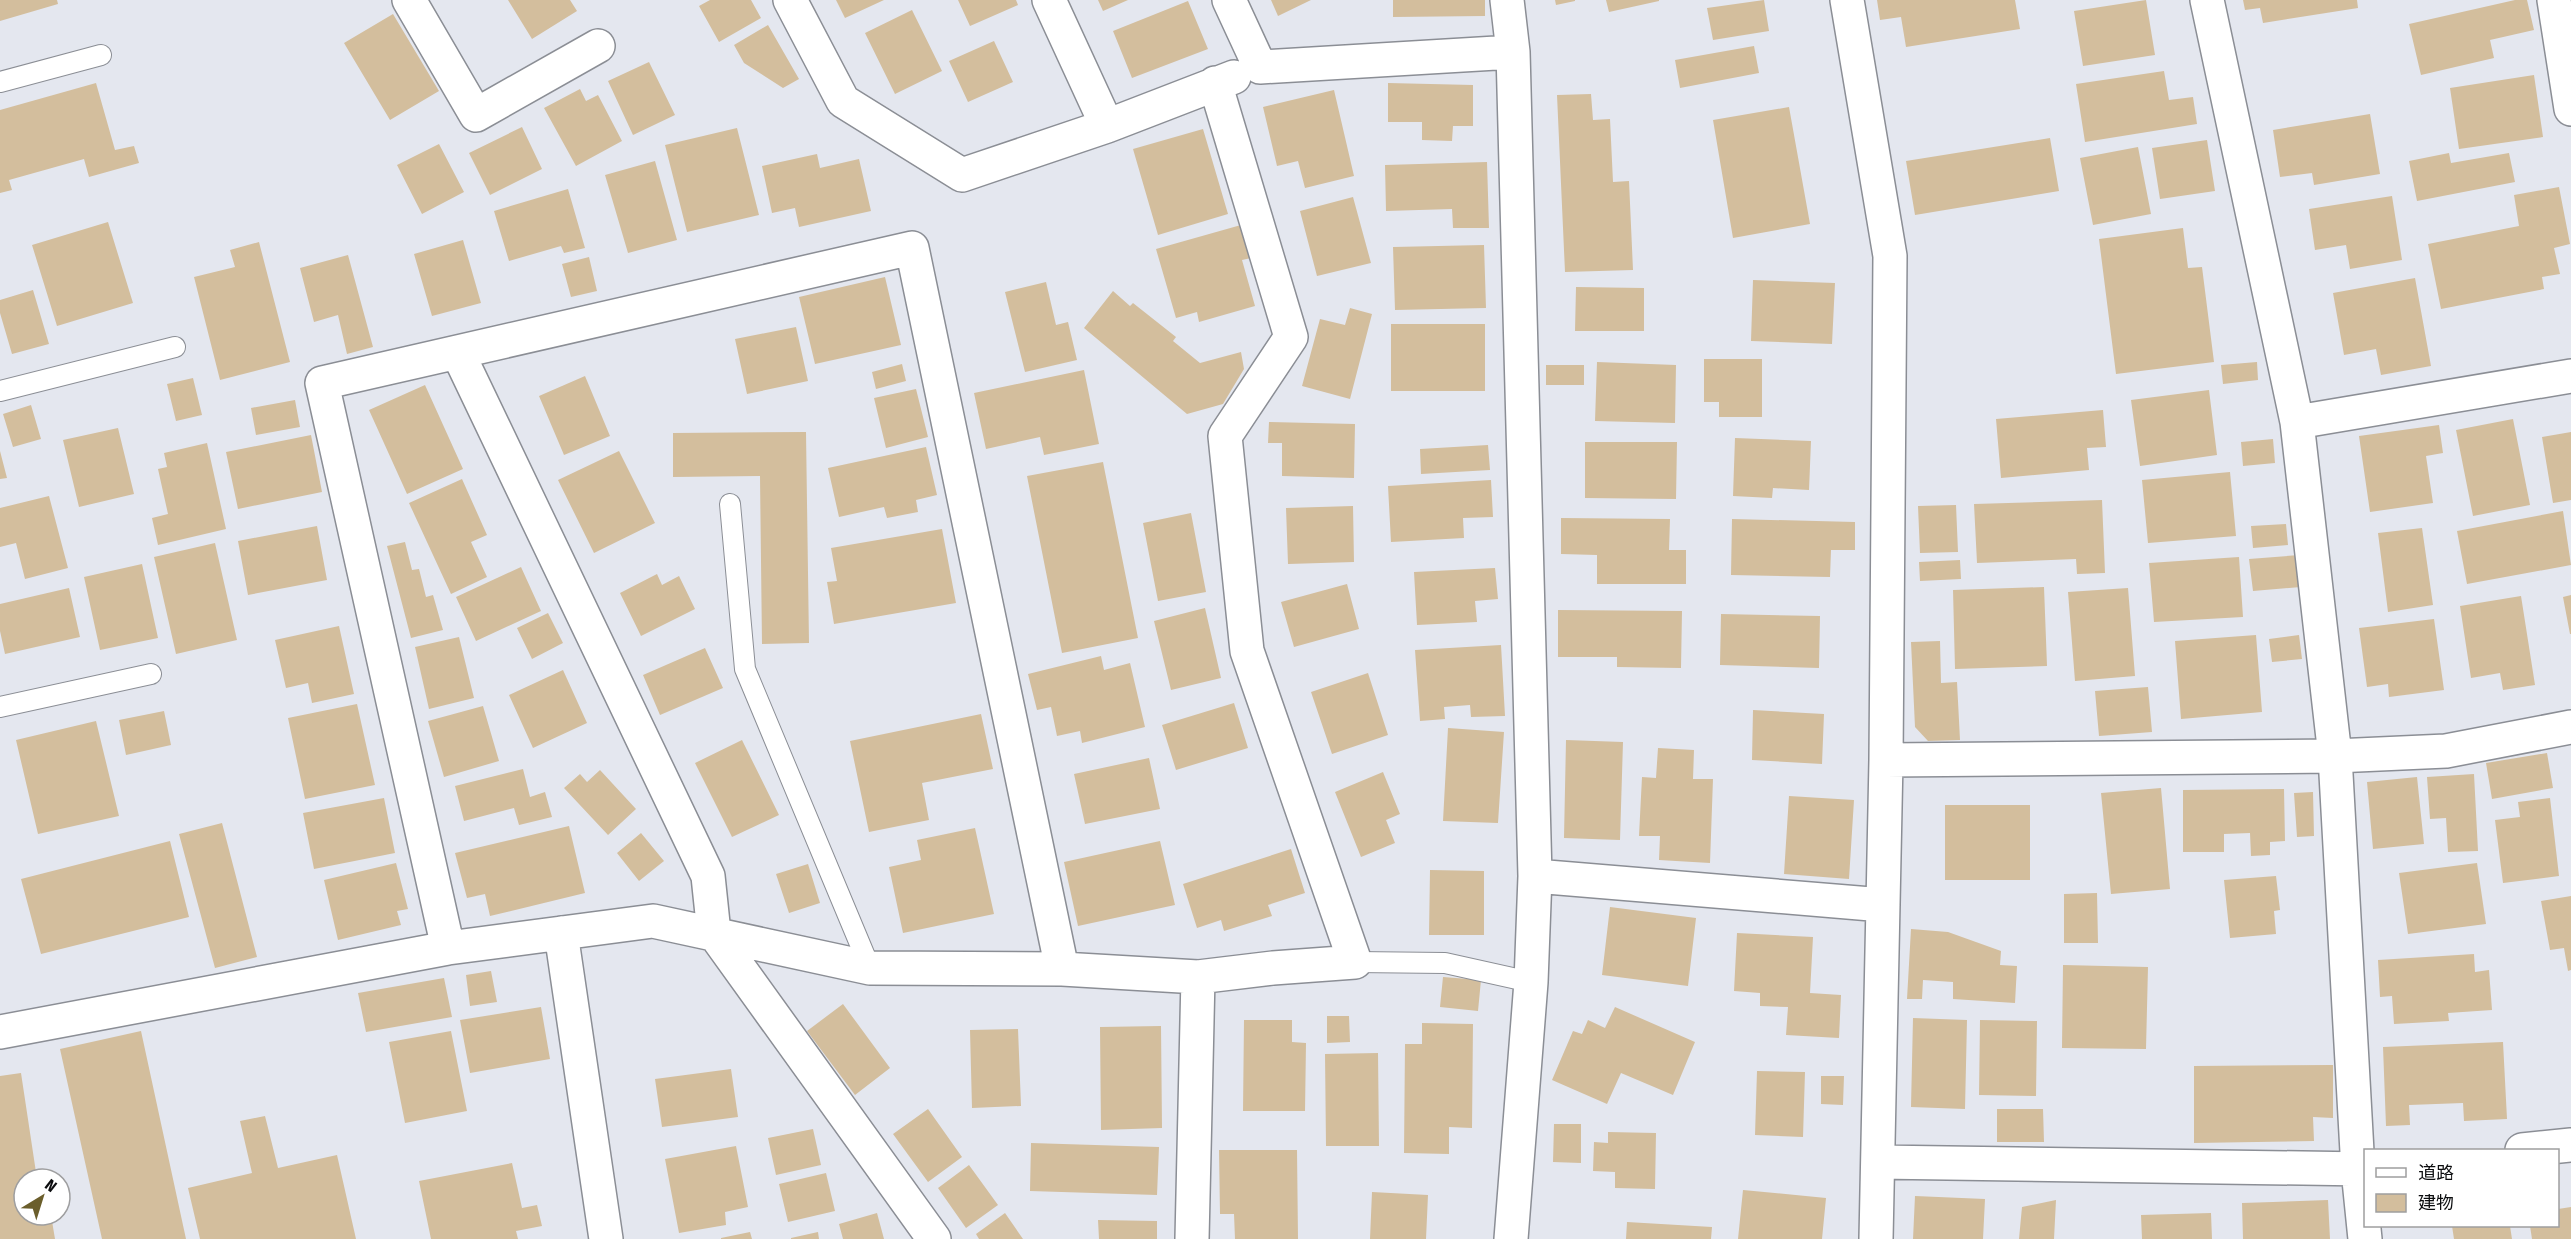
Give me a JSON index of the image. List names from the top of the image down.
{
  "legend": ["道路", "建物"],
  "north": "top right"
}
